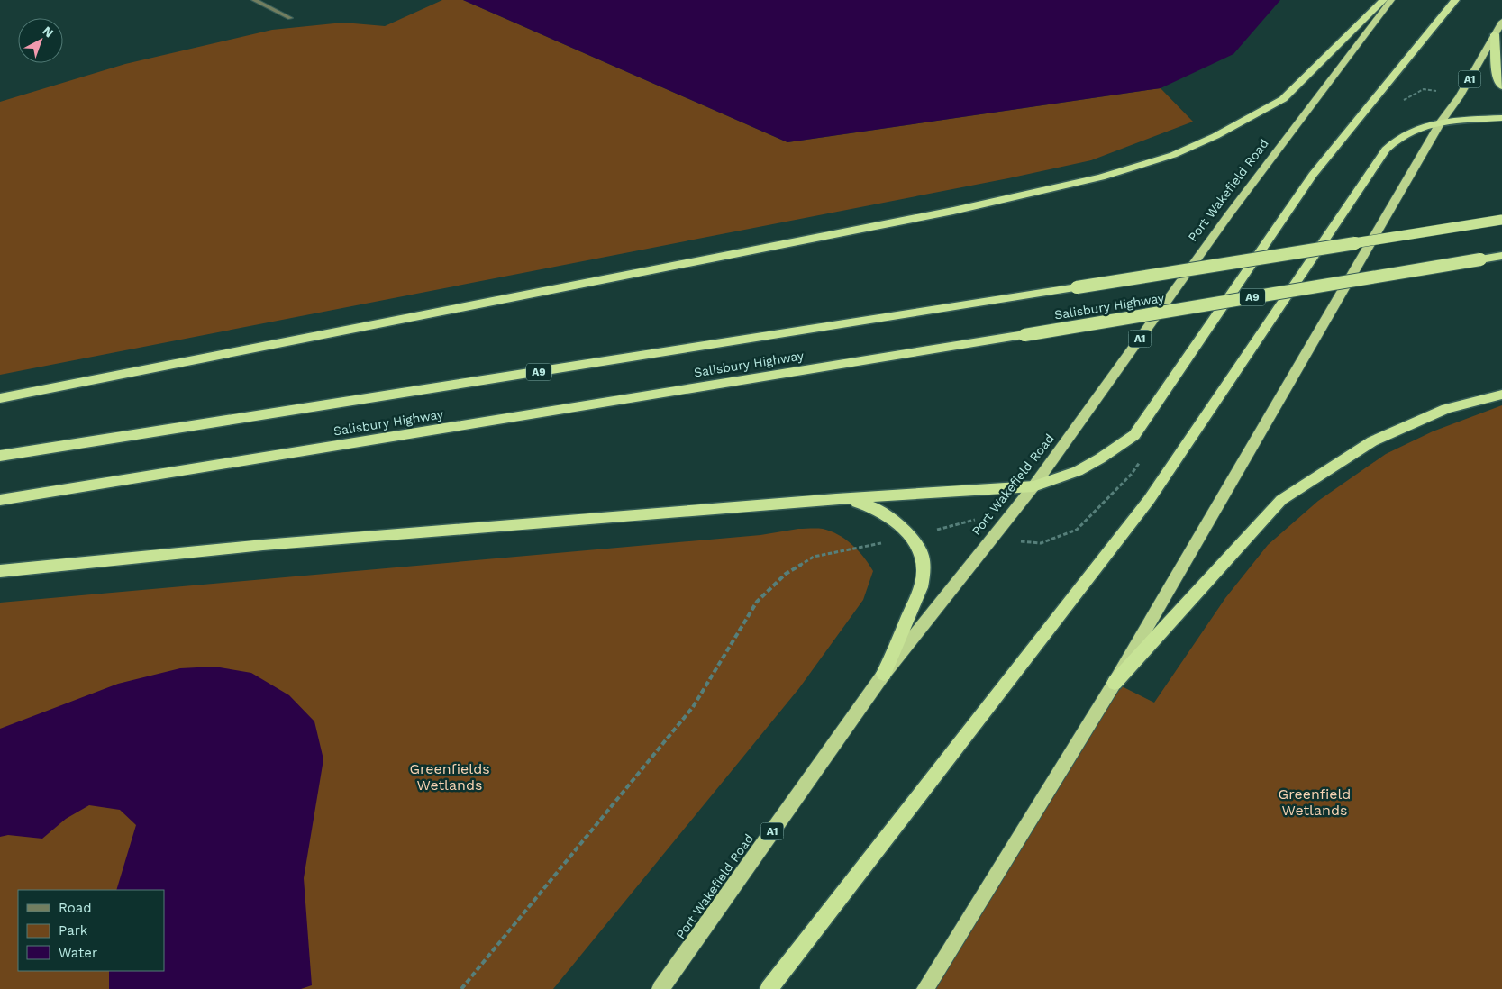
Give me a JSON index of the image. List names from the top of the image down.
{
  "streets": {
    "highway": [
      "A1",
      "Port Wakefield Road",
      "A9",
      "Salisbury Highway"
    ]
  },
  "parks": ["Greenfields Wetlands", "Greenfield Wetlands"],
  "legend": ["Road", "Park", "Water"],
  "north": "top right"
}
